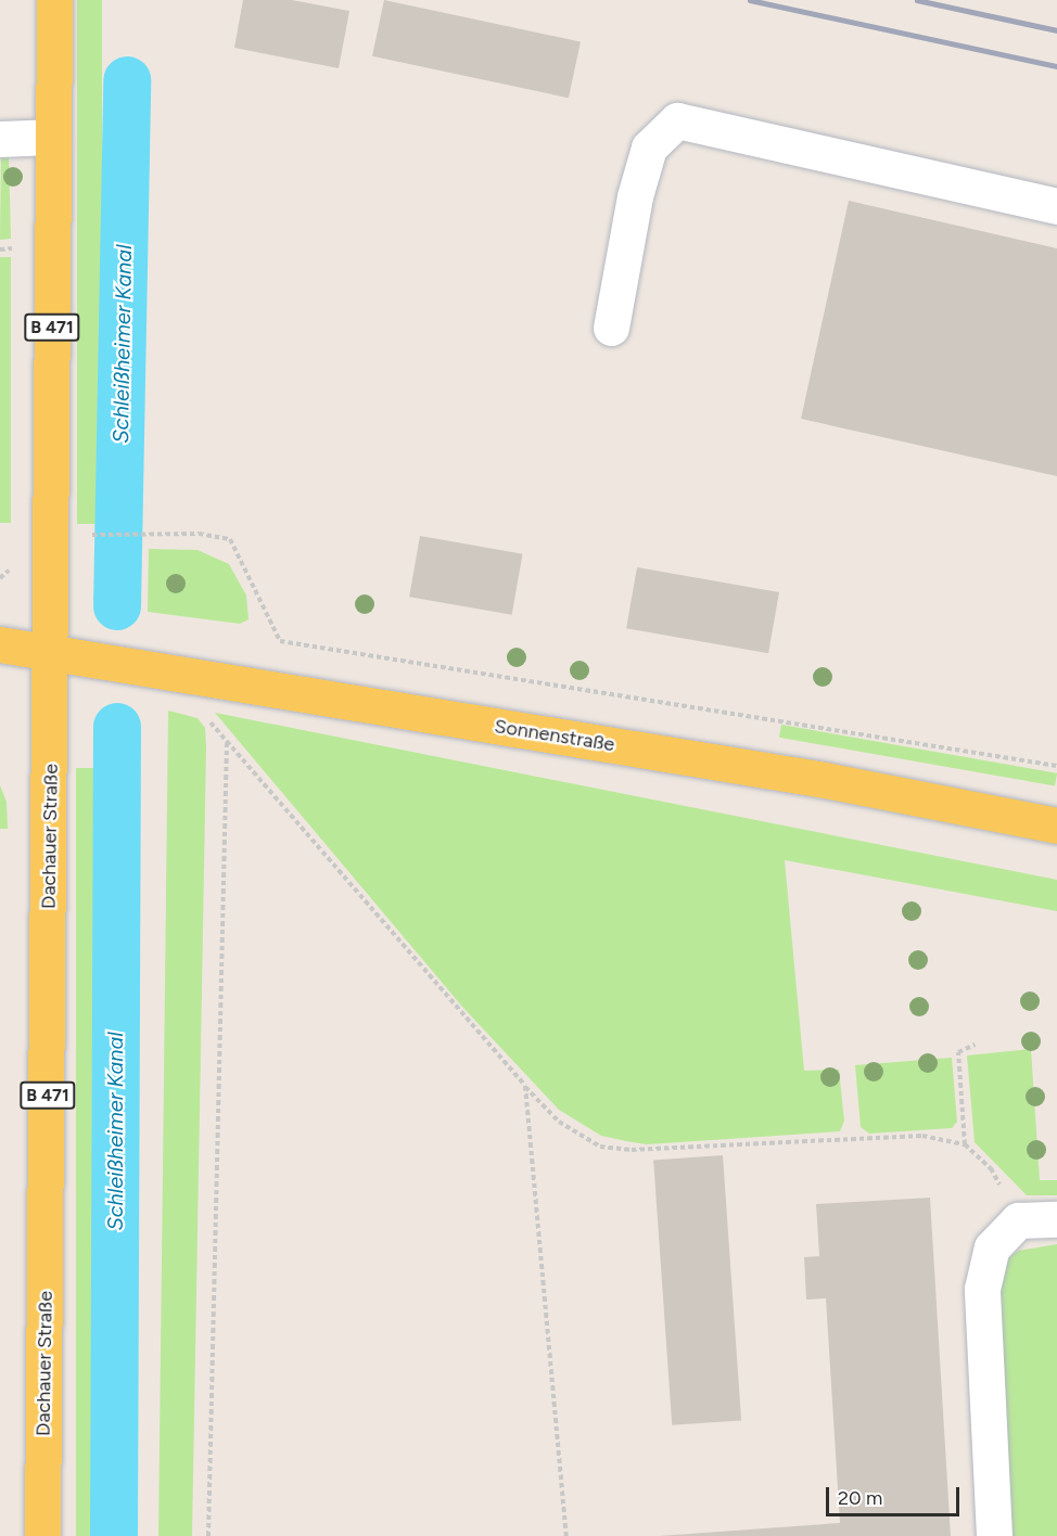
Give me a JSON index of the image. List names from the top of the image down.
{
  "streets": {
    "main road": ["B 471", "Sonnenstraße", "Dachauer Straße"]
  },
  "crossings": [
    ["Sonnenstraße", "Dachauer Straße"]
  ],
  "water": ["Schleißheimer Kanal"],
  "scale_bar": "20 m"
}
